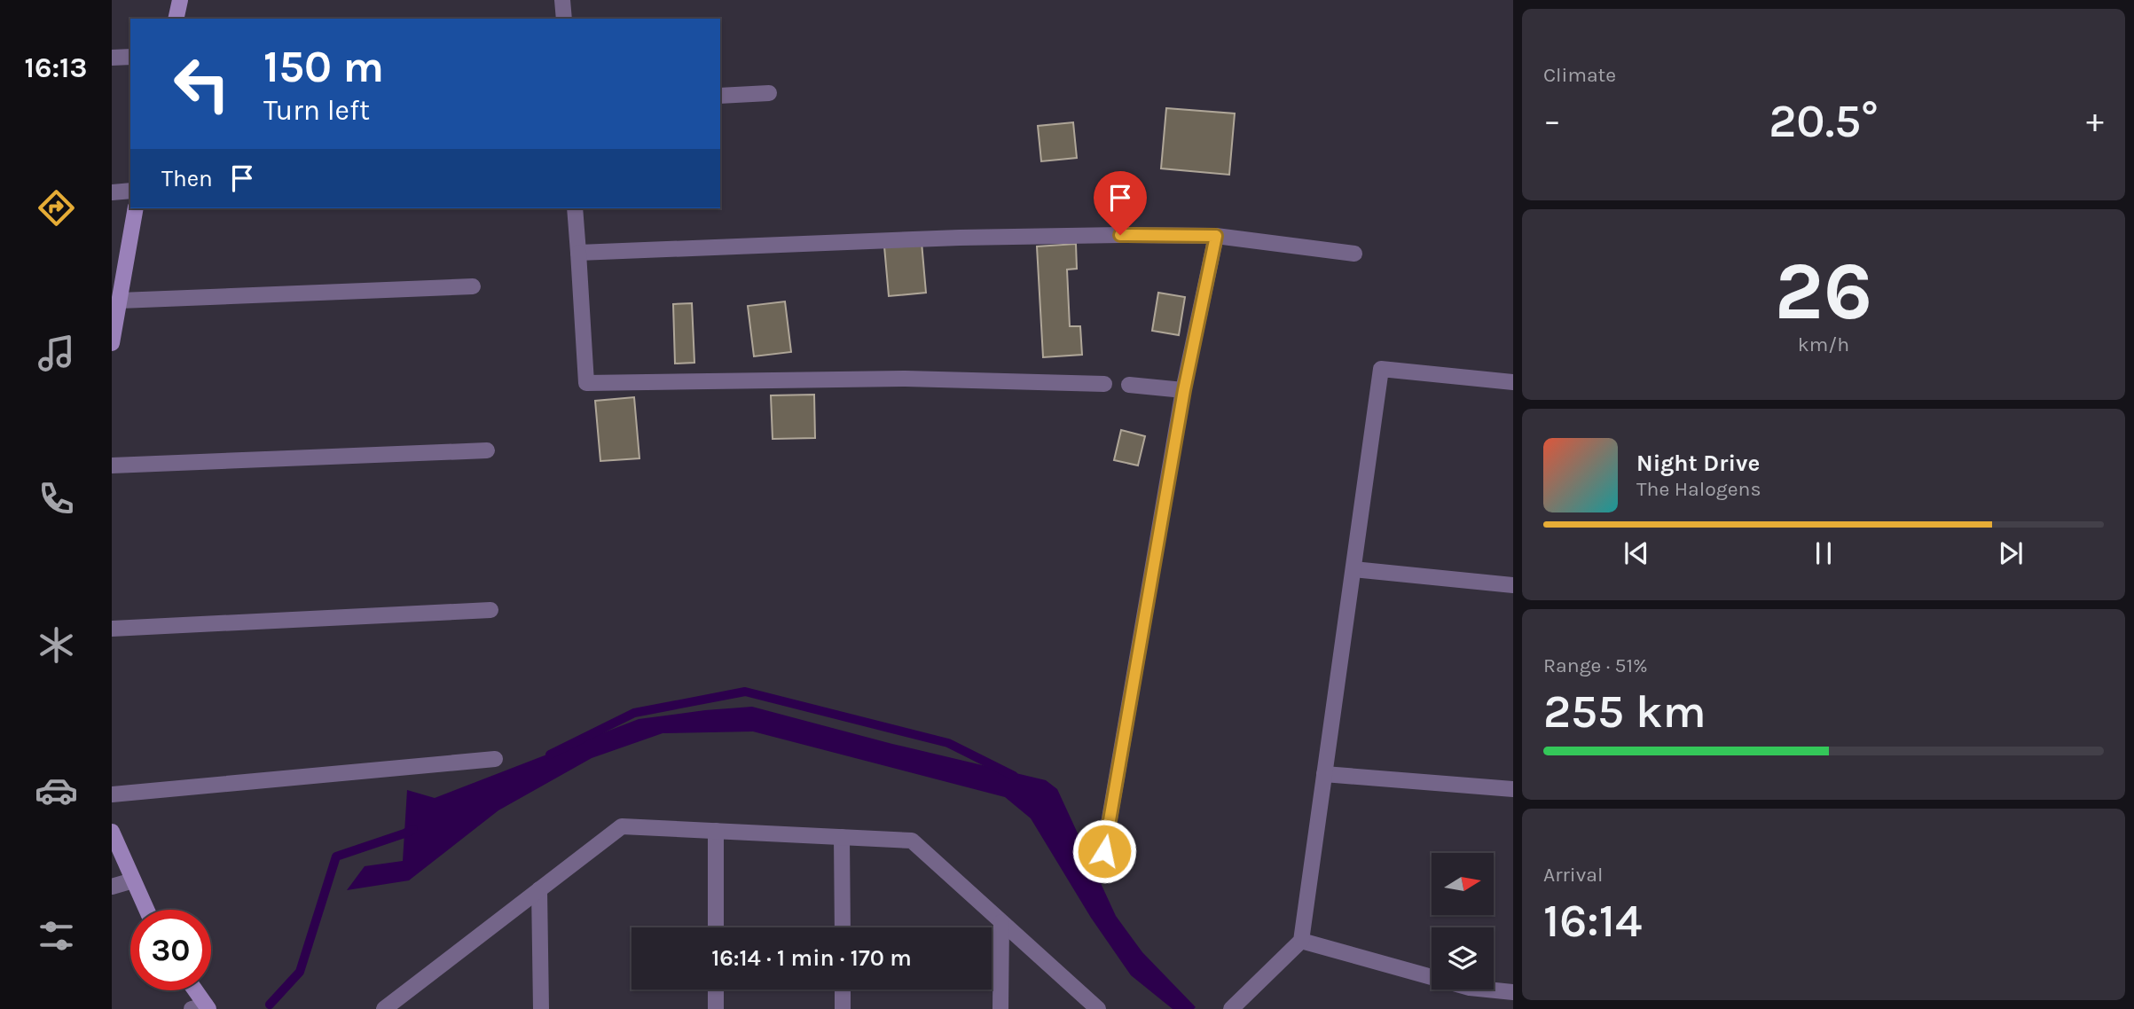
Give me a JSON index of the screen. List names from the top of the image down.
{
  "north": "right",
  "page": {
    "tabs": "16:13",
    "tile": [
      "Climate",
      ["26", "km/h"],
      ["Range · 51%", "255 km"],
      ["Arrival", "16:14"]
    ],
    "turn": ["150 m", "Turn left"],
    "heat": ["−", "20.5°", "+"],
    "then": "Then",
    "song": ["Night Drive", "The Halogens"],
    "limit": "30",
    "trip": "16:14 · 1 min · 170 m"
  }
}
